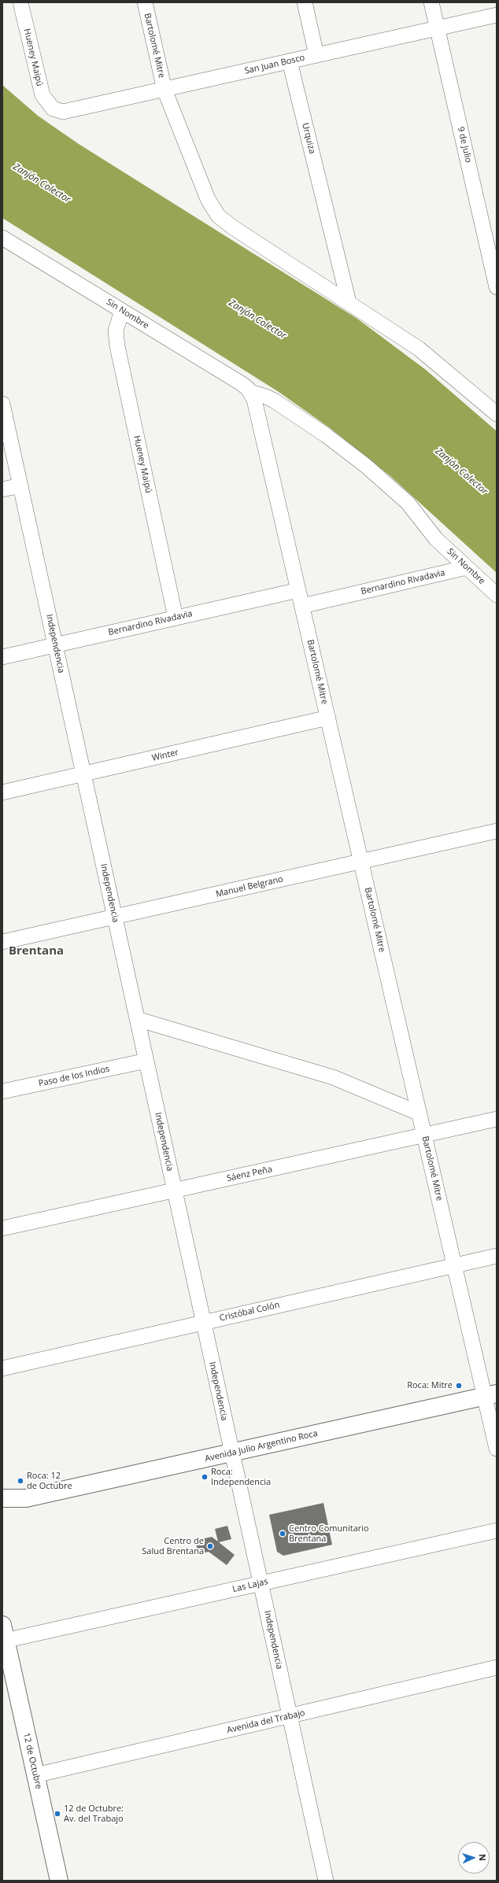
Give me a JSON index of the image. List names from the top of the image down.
{
  "streets": {
    "main road": ["Avenida Julio Argentino Roca", "12 de Octubre"],
    "street": [
      "Bartolomé Mitre",
      "Hueney Maipú",
      "San Juan Bosco",
      "Urquiza",
      "9 de Julio",
      "Sin Nombre",
      "Bernardino Rivadavia",
      "Independencia",
      "Winter",
      "Manuel Belgrano",
      "Paso de los Indios",
      "Sáenz Peña",
      "Cristóbal Colón",
      "Las Lajas",
      "Avenida del Trabajo"
    ]
  },
  "crossings": [
    ["Bartolomé Mitre", "San Juan Bosco"],
    ["Bartolomé Mitre", "Urquiza"],
    ["Bartolomé Mitre", "Sin Nombre"],
    ["Bartolomé Mitre", "Bernardino Rivadavia"],
    ["Bartolomé Mitre", "Winter"],
    ["Bartolomé Mitre", "Manuel Belgrano"],
    ["Bartolomé Mitre", "Sáenz Peña"],
    ["Bartolomé Mitre", "Cristóbal Colón"],
    ["Bartolomé Mitre", "Avenida Julio Argentino Roca"],
    ["Hueney Maipú", "San Juan Bosco"],
    ["Hueney Maipú", "Sin Nombre"],
    ["Hueney Maipú", "Bernardino Rivadavia"],
    ["San Juan Bosco", "Urquiza"],
    ["San Juan Bosco", "9 de Julio"],
    ["Sin Nombre", "Bernardino Rivadavia"],
    ["Bernardino Rivadavia", "Independencia"],
    ["Independencia", "Winter"],
    ["Independencia", "Manuel Belgrano"],
    ["Independencia", "Paso de los Indios"],
    ["Independencia", "Sáenz Peña"],
    ["Independencia", "Cristóbal Colón"],
    ["Independencia", "Avenida Julio Argentino Roca"],
    ["Independencia", "Las Lajas"],
    ["Independencia", "Avenida del Trabajo"],
    ["Las Lajas", "12 de Octubre"],
    ["Avenida del Trabajo", "12 de Octubre"]
  ],
  "districts": ["Brentana"],
  "water": ["Zanjón Colector"],
  "places": [
    "Roca: Mitre",
    "Roca: Independencia",
    "Roca: 12 de Octubre",
    "Centro Comunitario Brentana",
    "Centro de Salud Brentana",
    "12 de Octubre: Av. del Trabajo"
  ],
  "north": "right"
}
